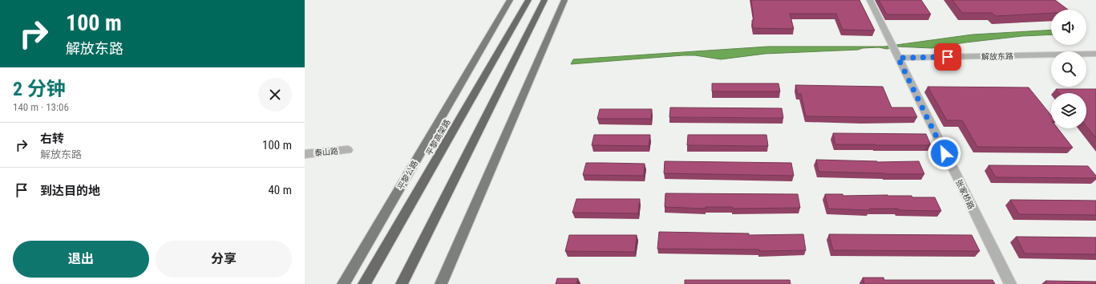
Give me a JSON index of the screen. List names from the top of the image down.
{
  "streets": {
    "highway": ["平黎高架路"],
    "main road": ["平黎公路"],
    "street": ["解放东路", "泰山路", "张家桥路"]
  },
  "crossings": [
    ["解放东路", "张家桥路"]
  ],
  "page": {
    "turn": ["100 m", "解放东路"],
    "heading": ["2 分钟", "140 m · 13:06"],
    "list": [
      {
        "name": "右转",
        "note": "解放东路",
        "value": "100 m"
      },
      {
        "name": "到达目的地",
        "value": "40 m"
      }
    ],
    "buttons": ["退出", "分享"]
  }
}
